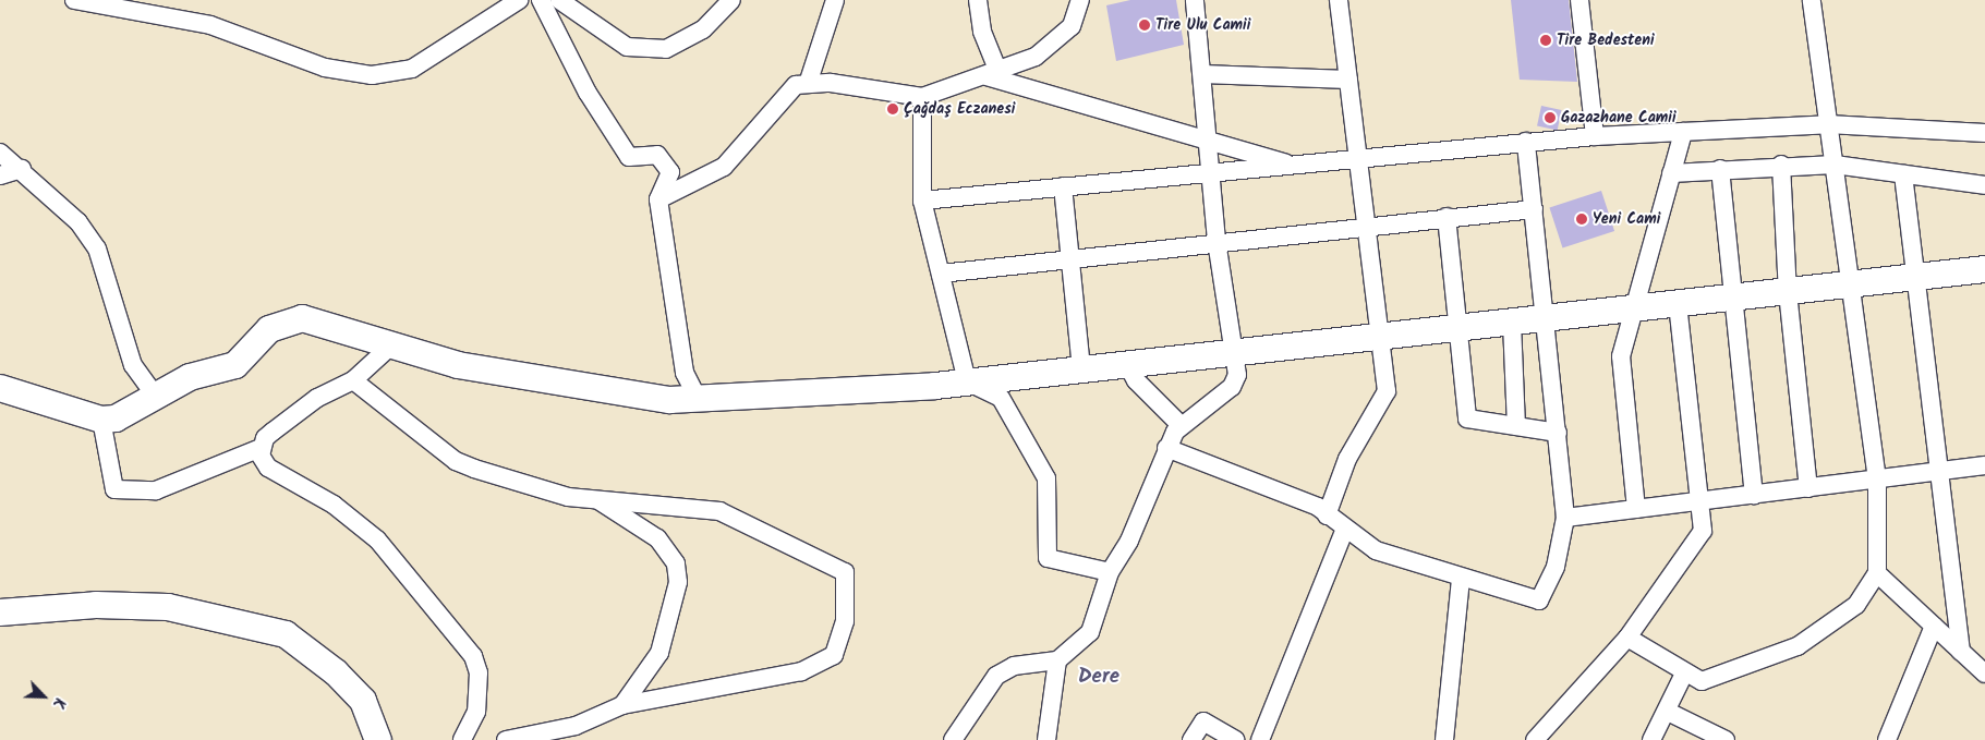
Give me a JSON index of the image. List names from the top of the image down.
{
  "districts": ["Dere"],
  "places": [
    "Tire Ulu Camii",
    "Tire Bedesteni",
    "Çağdaş Eczanesi",
    "Gazazhane Camii",
    "Yeni Cami"
  ],
  "north": "bottom right"
}
